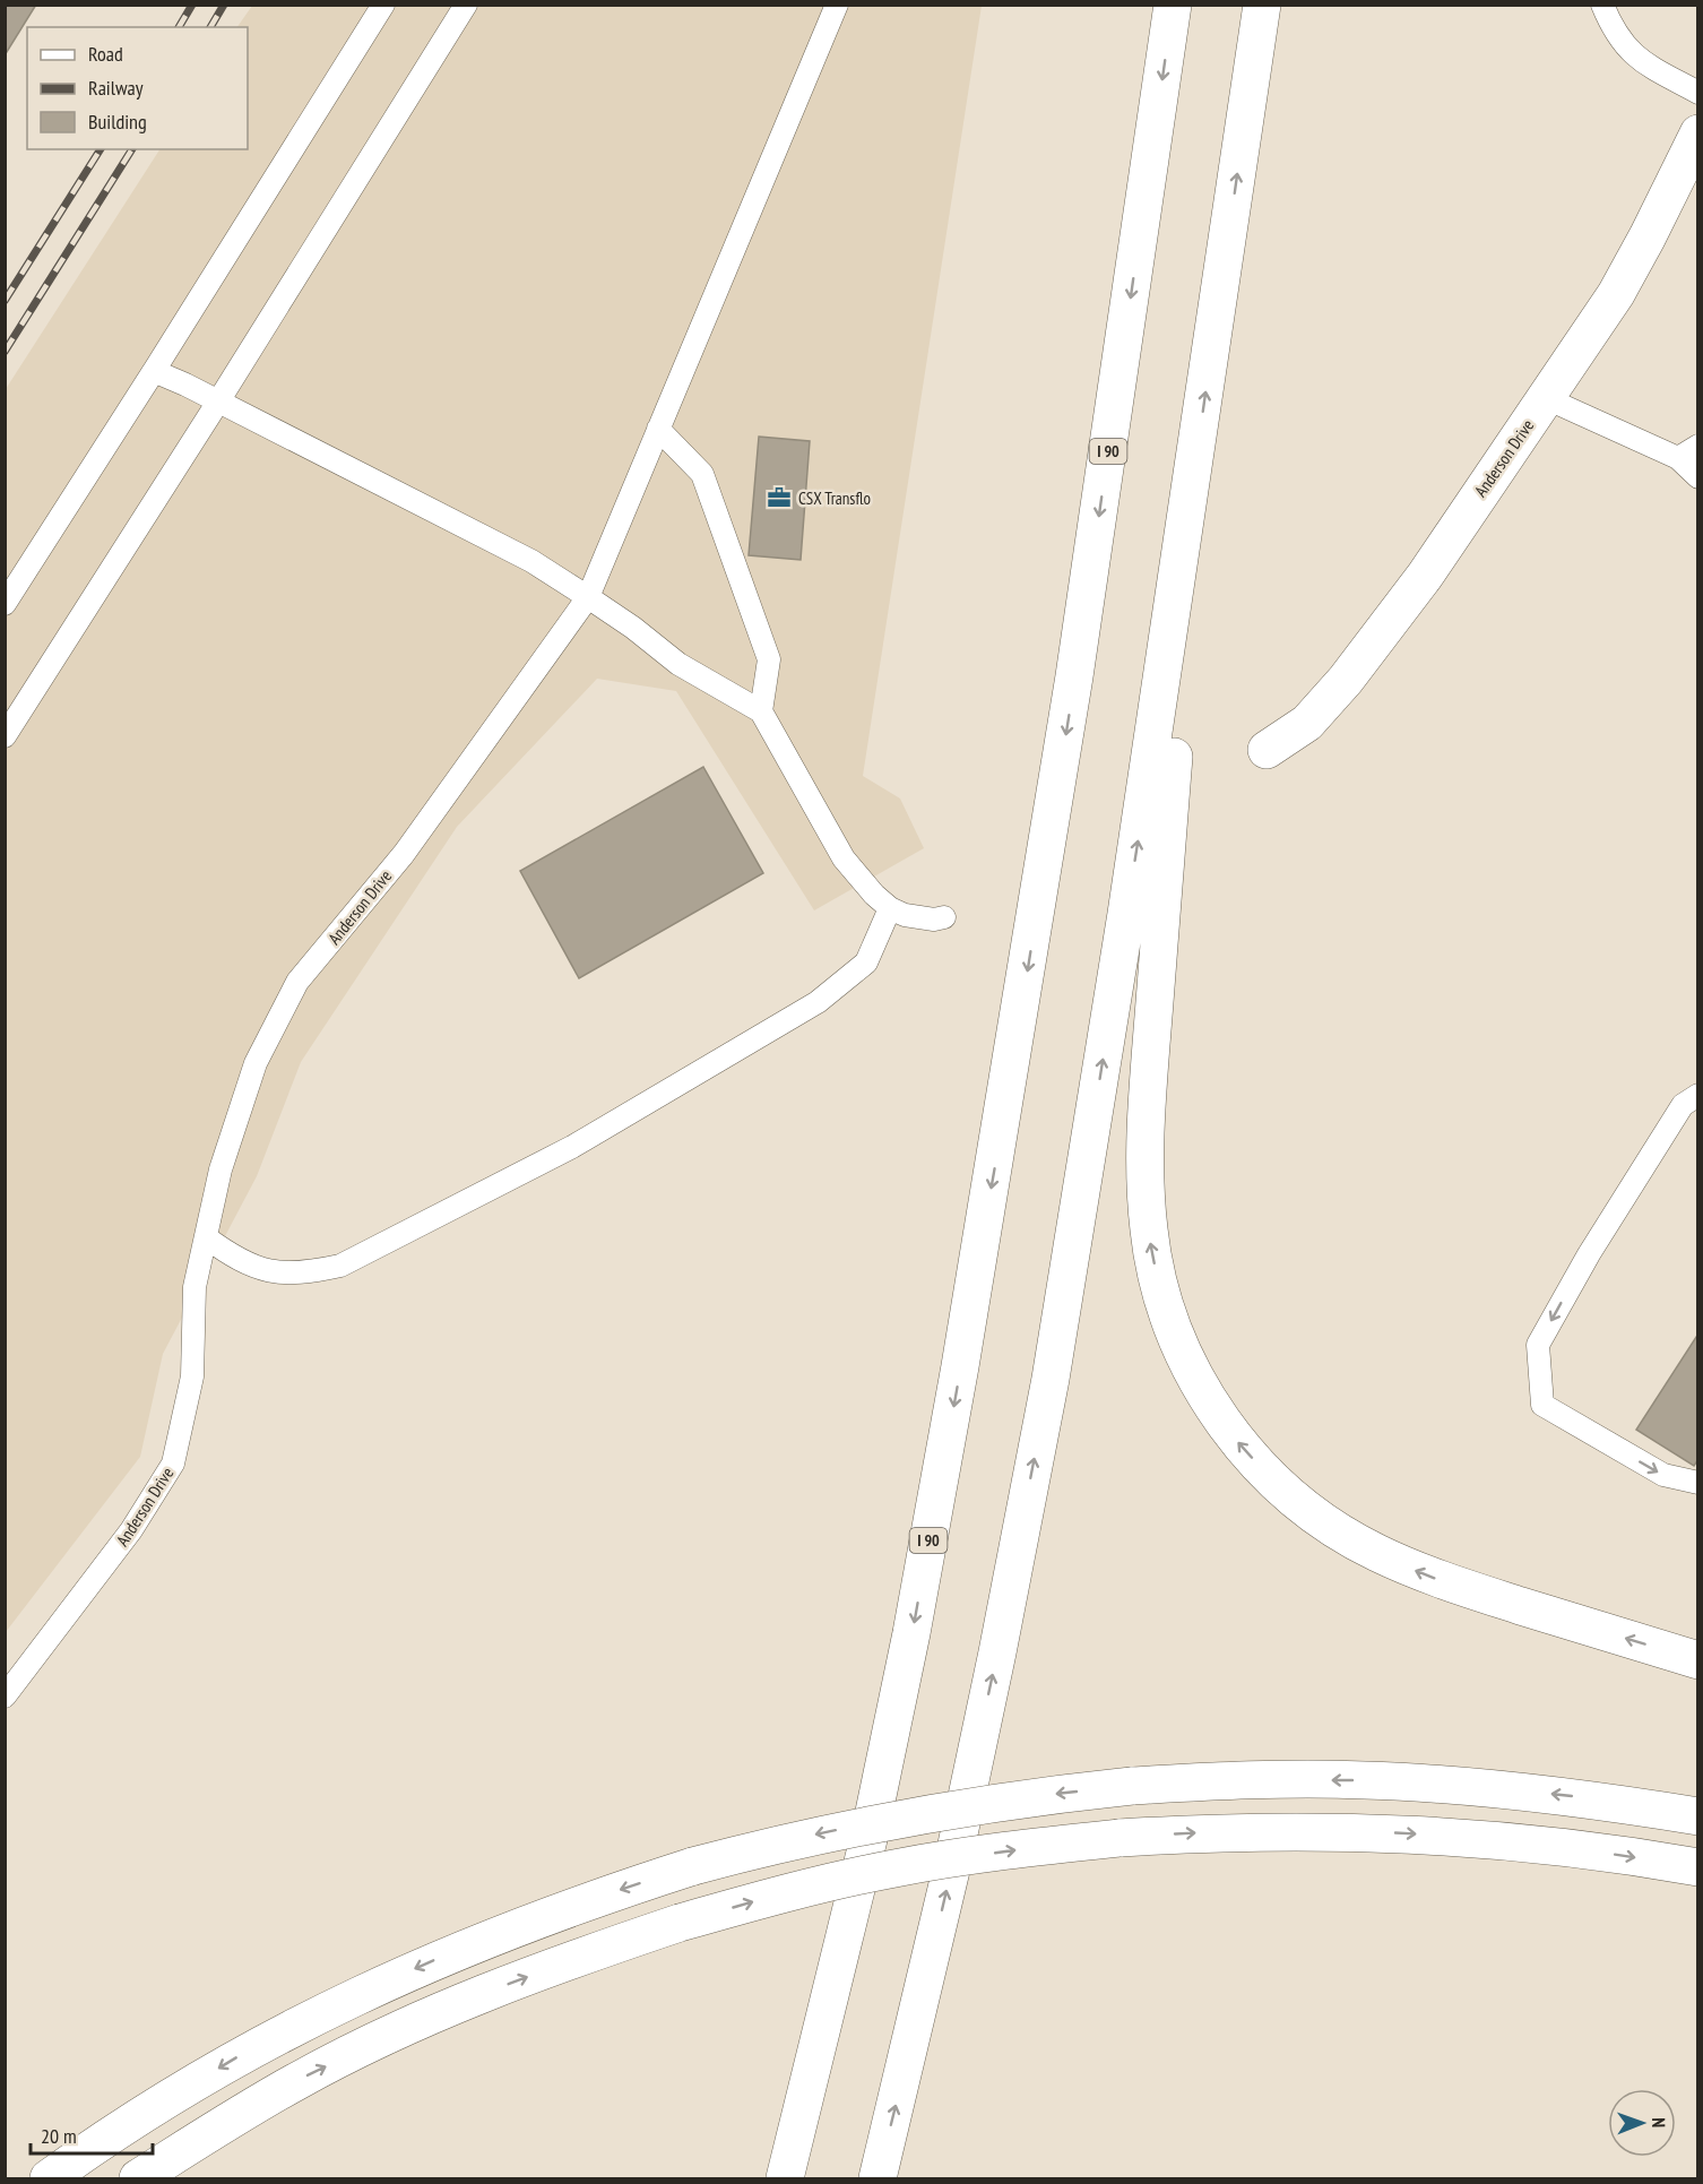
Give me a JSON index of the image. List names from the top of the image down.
{
  "streets": {
    "main road": ["I 90", "Anderson Drive"]
  },
  "places": {
    "office": ["CSX Transflo"]
  },
  "legend": ["Road", "Railway", "Building"],
  "scale_bar": "20 m",
  "north": "right"
}
